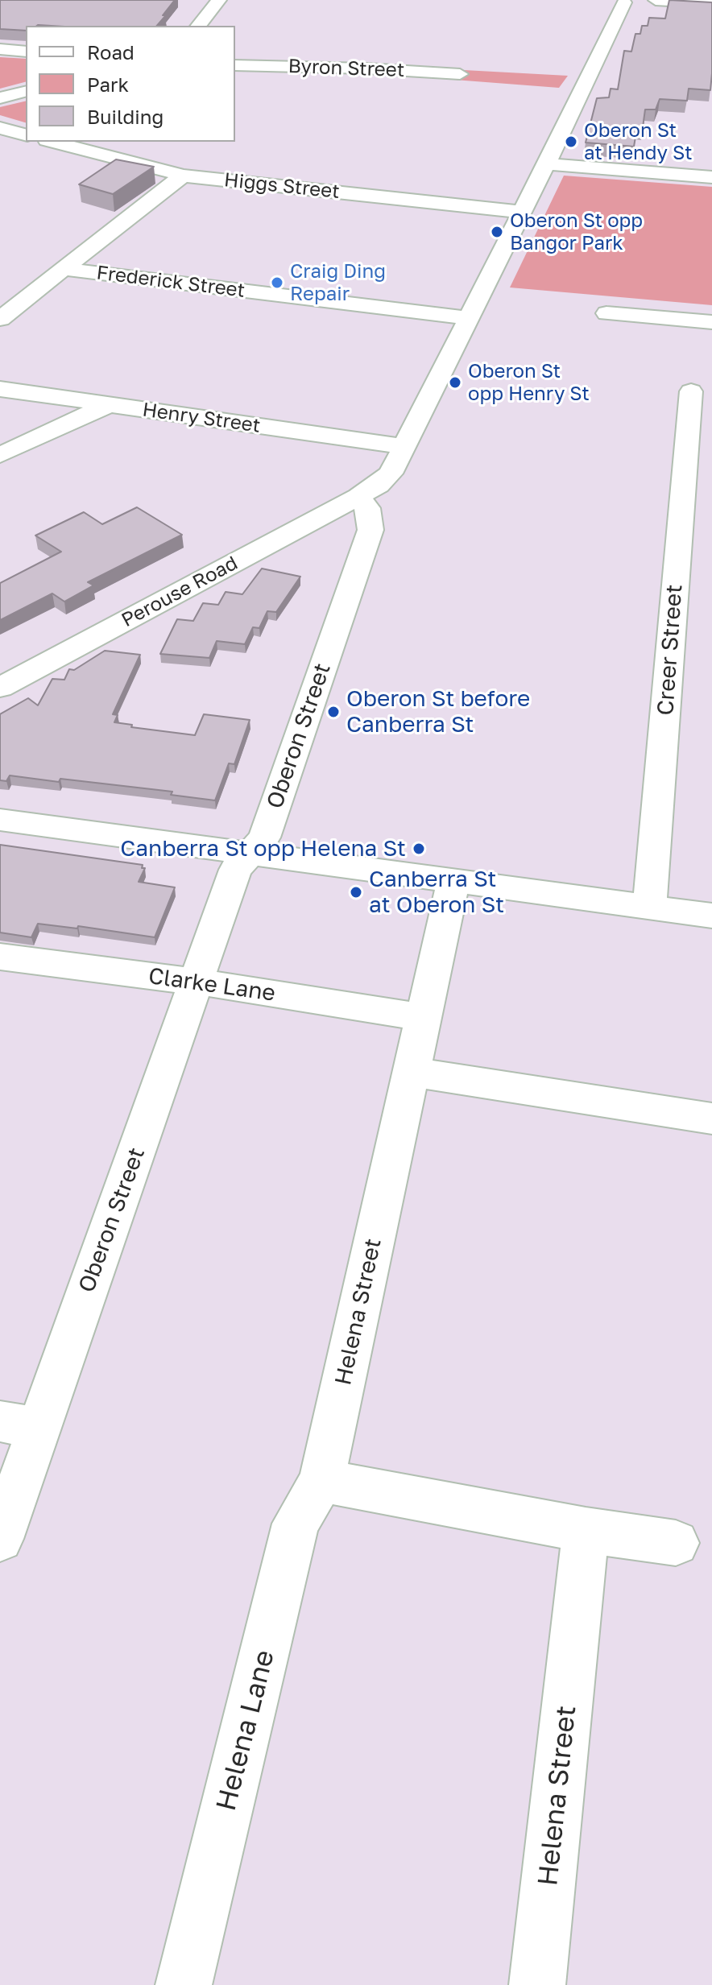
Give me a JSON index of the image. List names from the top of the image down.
{
  "streets": {
    "street": [
      "Byron Street",
      "Higgs Street",
      "Frederick Street",
      "Henry Street",
      "Perouse Road",
      "Creer Street",
      "Oberon Street",
      "Clarke Lane",
      "Helena Street",
      "Helena Lane"
    ]
  },
  "crossings": [
    ["Perouse Road", "Oberon Street"],
    ["Oberon Street", "Clarke Lane"],
    ["Clarke Lane", "Helena Street"],
    ["Helena Street", "Helena Lane"]
  ],
  "places": [
    "Oberon St at Hendy St",
    "Oberon St opp Bangor Park",
    "Craig Ding Repair",
    "Oberon St opp Henry St",
    "Oberon St before Canberra St",
    "Canberra St opp Helena St",
    "Canberra St at Oberon St"
  ],
  "legend": ["Road", "Park", "Building"]
}
